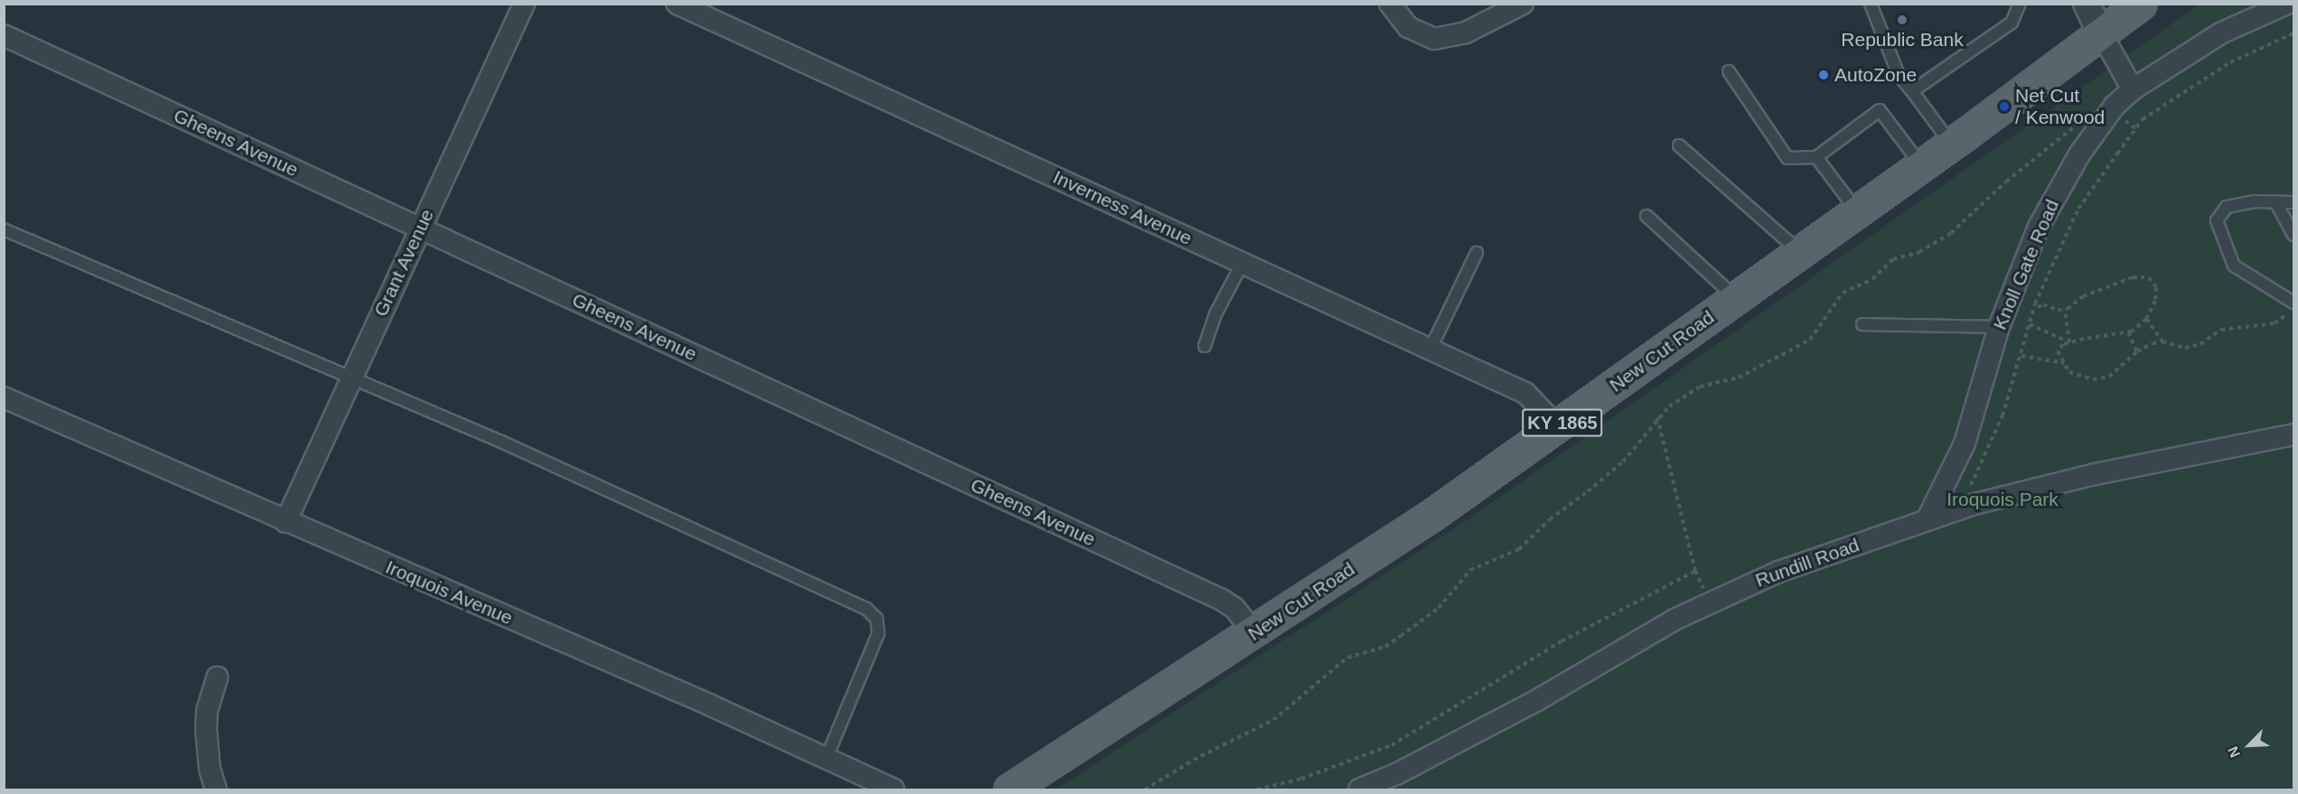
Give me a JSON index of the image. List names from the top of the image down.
{
  "streets": {
    "main road": ["New Cut Road", "KY 1865"],
    "street": [
      "Gheens Avenue",
      "Inverness Avenue",
      "Grant Avenue",
      "Knoll Gate Road",
      "Rundill Road",
      "Iroquois Avenue"
    ]
  },
  "crossings": [
    ["Gheens Avenue", "Grant Avenue"],
    ["Gheens Avenue", "New Cut Road"],
    ["Inverness Avenue", "New Cut Road"],
    ["Grant Avenue", "Iroquois Avenue"],
    ["Knoll Gate Road", "Rundill Road"]
  ],
  "parks": ["Iroquois Park"],
  "places": ["Republic Bank", "AutoZone", "Net Cut / Kenwood"],
  "north": "bottom left"
}
